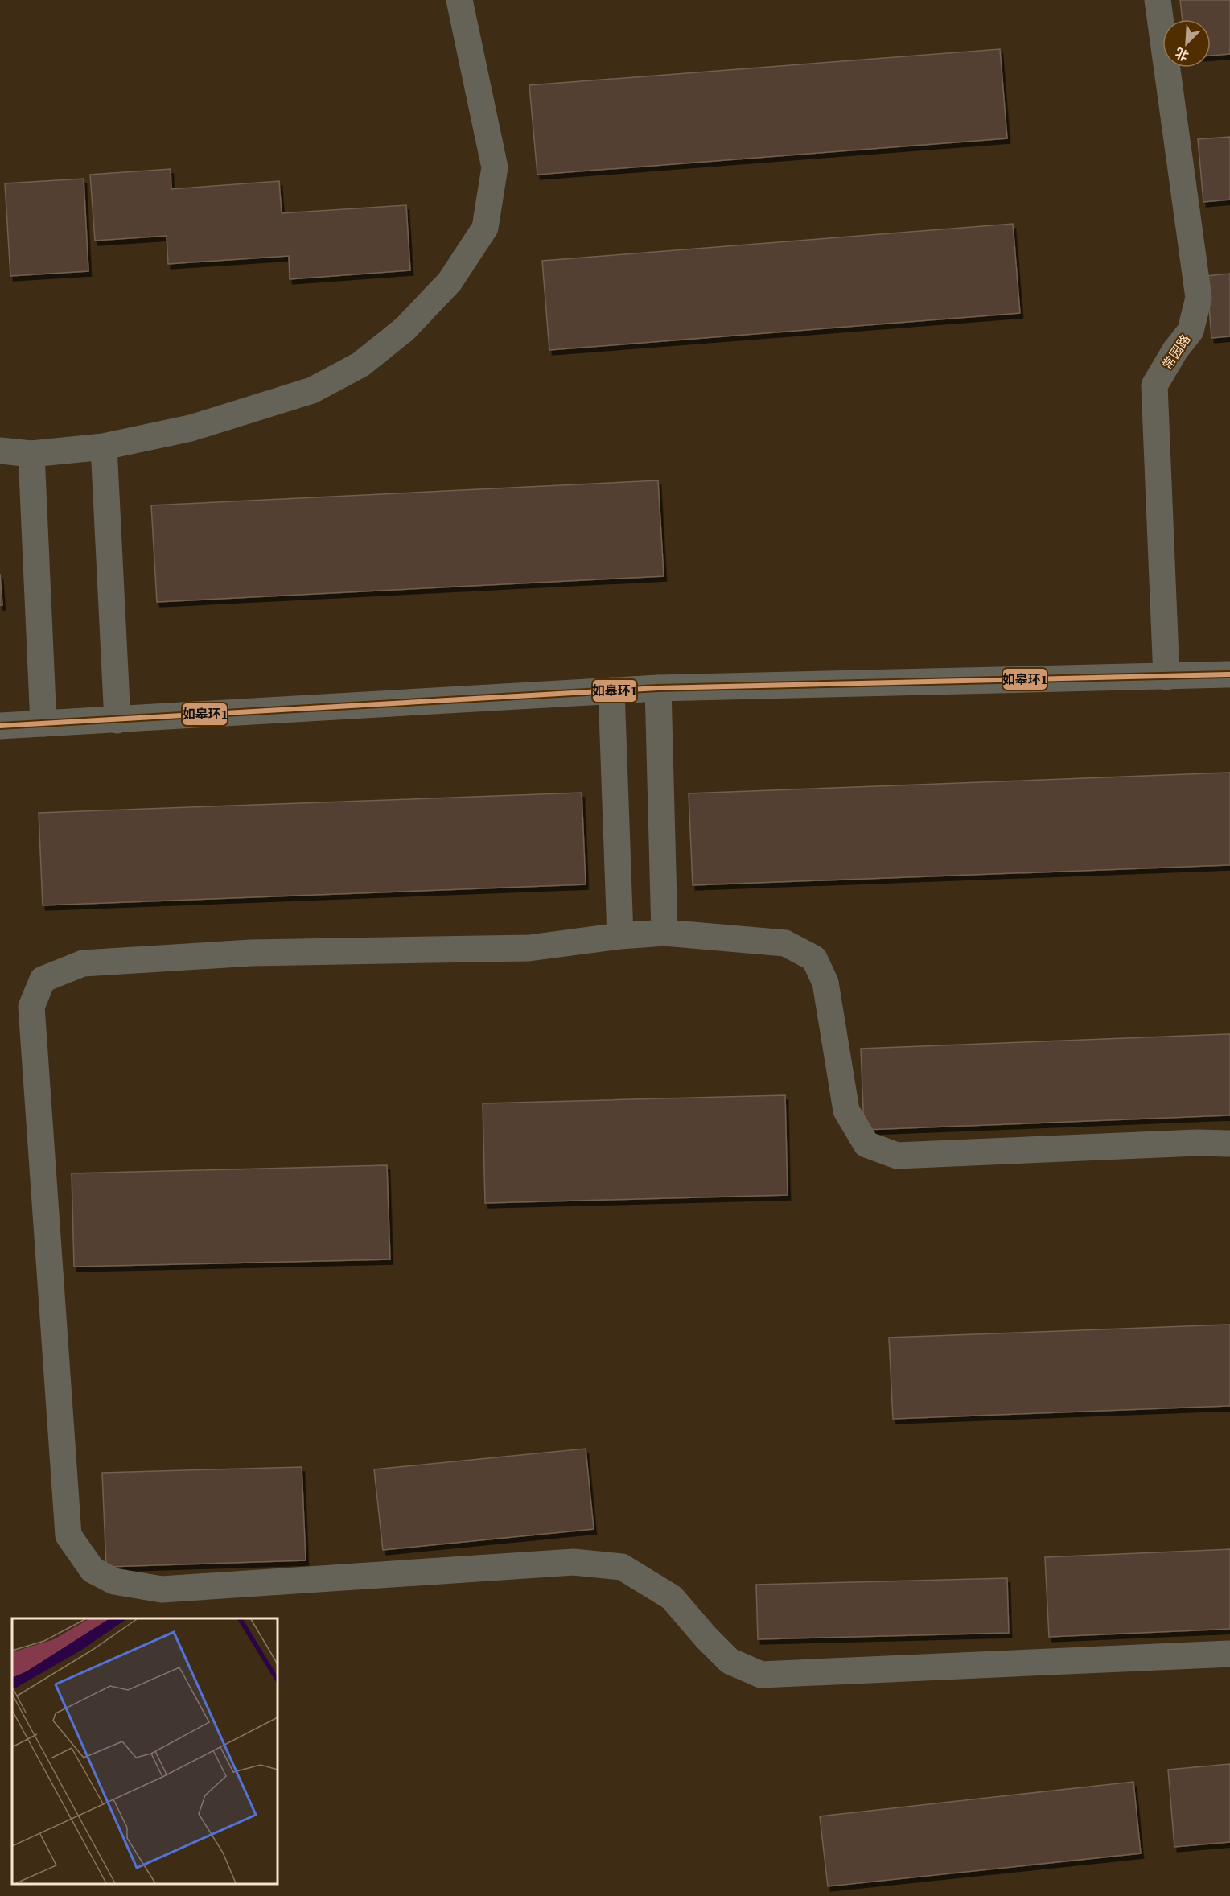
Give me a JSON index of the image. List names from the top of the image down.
{
  "streets": {
    "street": ["常园路"]
  },
  "lines": ["transit line 如皋环1"],
  "north": "bottom left"
}
